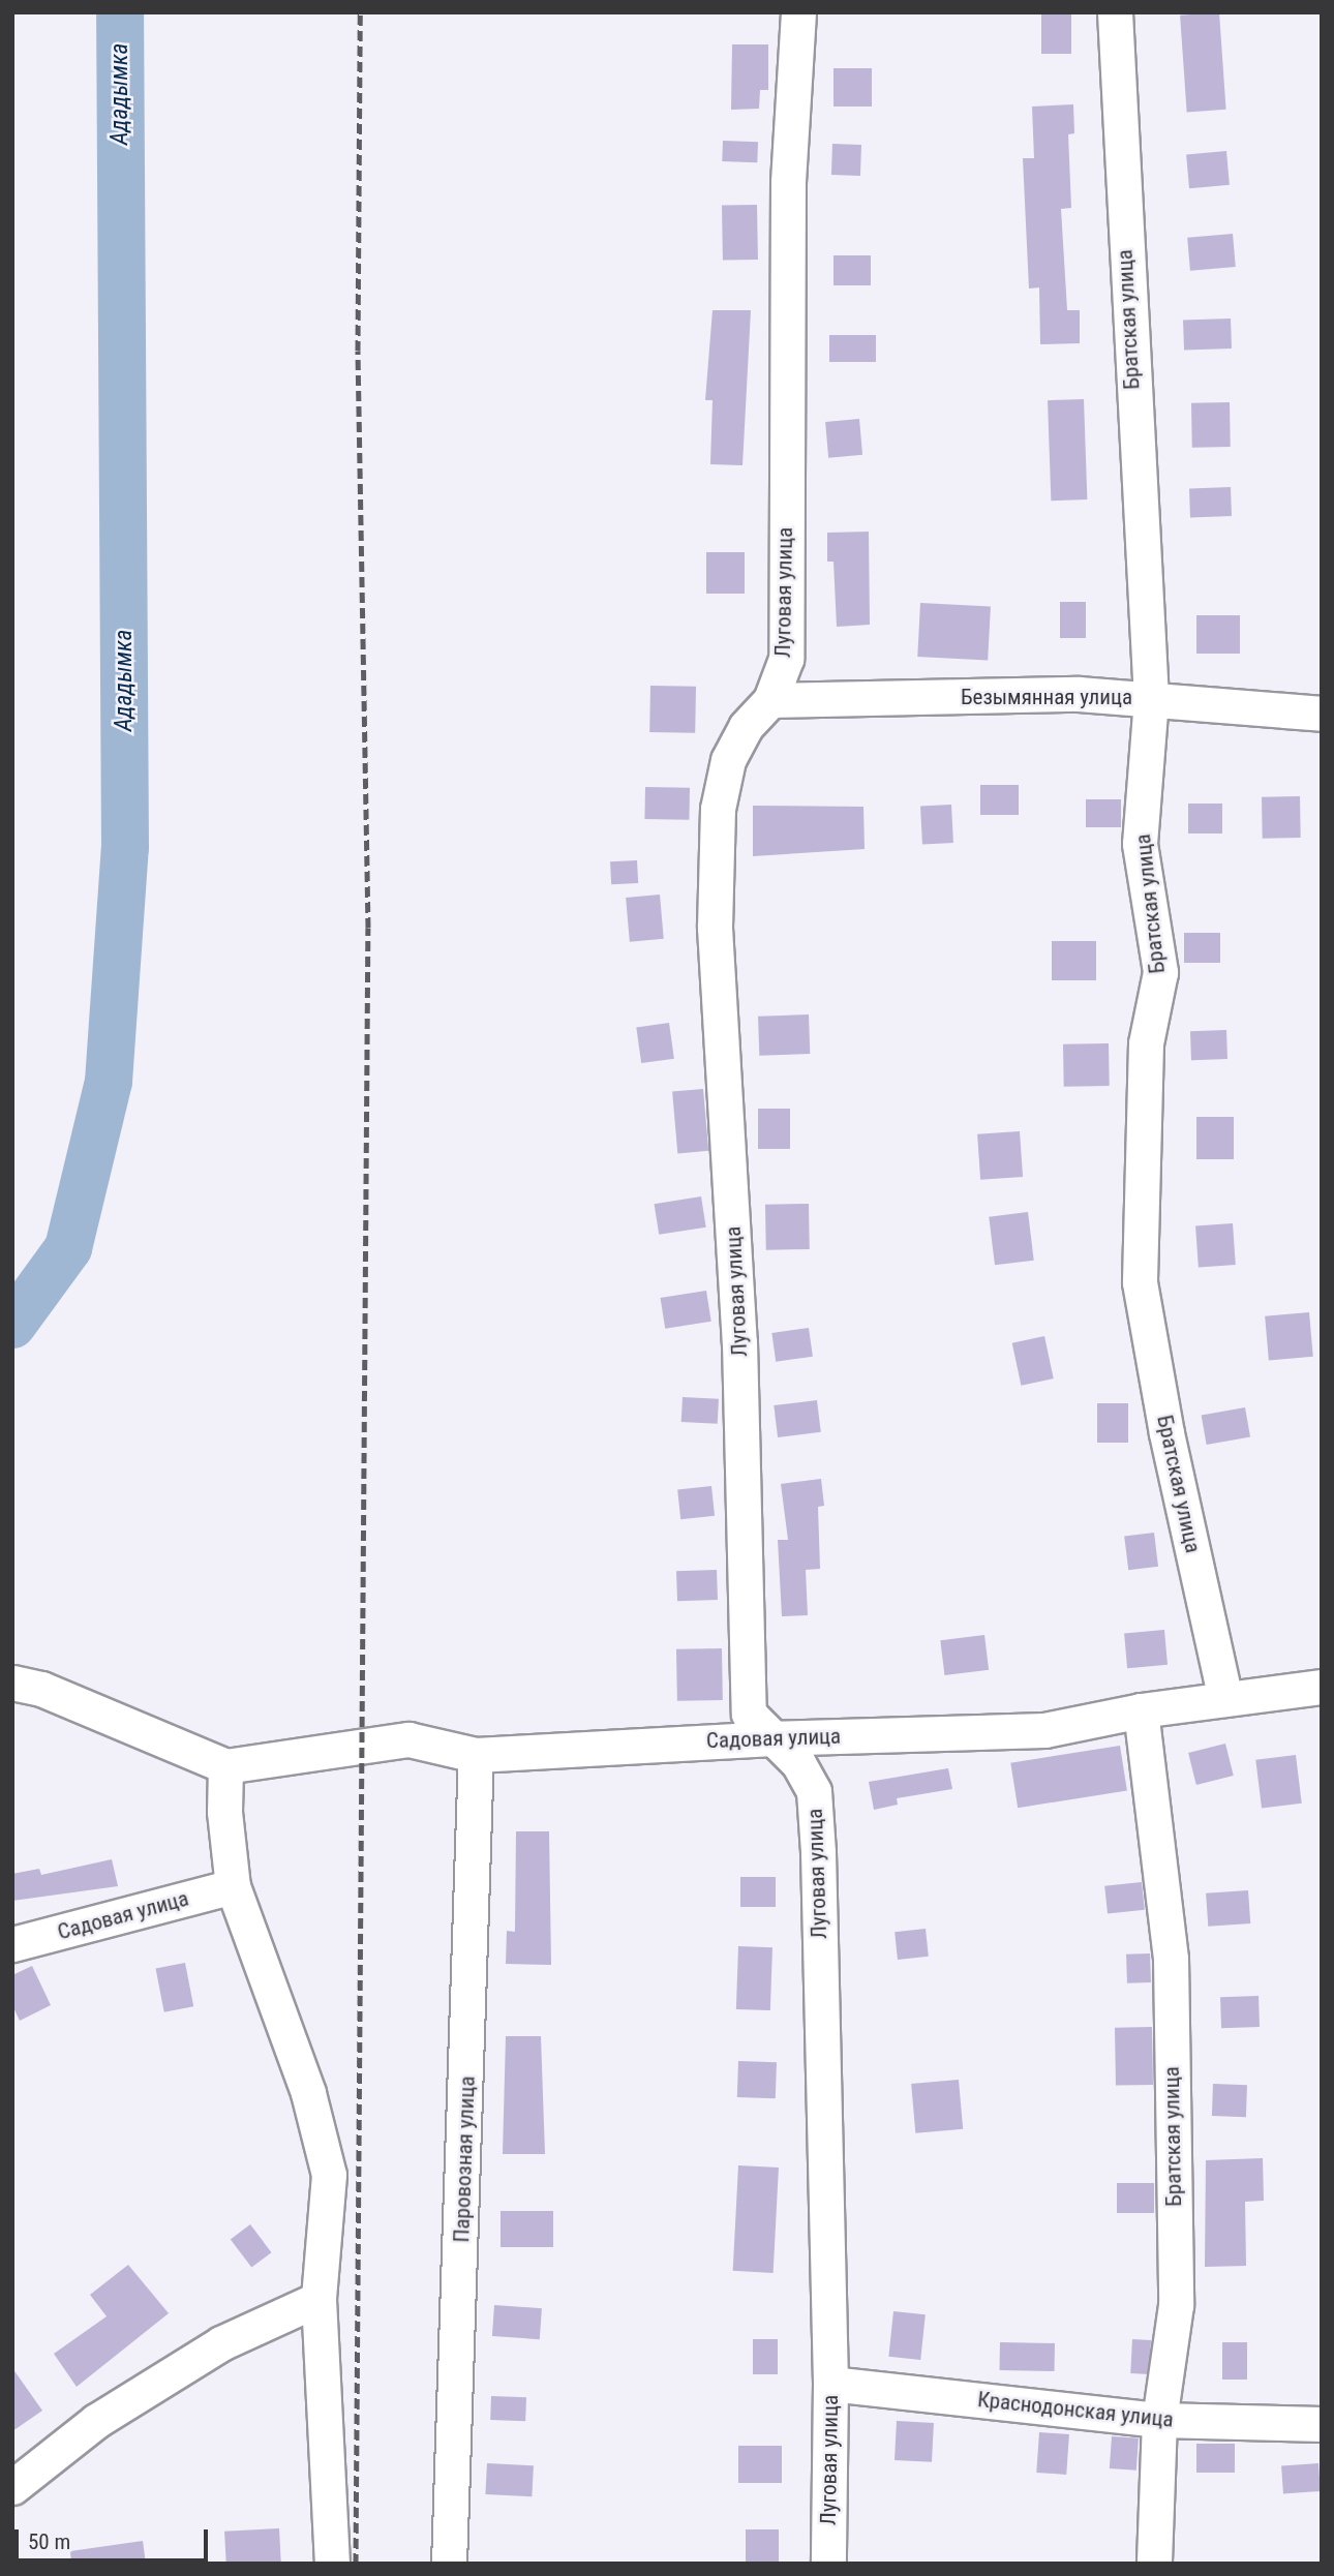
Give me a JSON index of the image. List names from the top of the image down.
{
  "streets": {
    "street": [
      "Братская улица",
      "Луговая улица",
      "Безымянная улица",
      "Садовая улица",
      "Паровозная улица",
      "Краснодонская улица"
    ]
  },
  "crossings": [
    ["Братская улица", "Безымянная улица"],
    ["Братская улица", "Садовая улица"],
    ["Братская улица", "Краснодонская улица"],
    ["Луговая улица", "Безымянная улица"],
    ["Луговая улица", "Садовая улица"],
    ["Луговая улица", "Краснодонская улица"],
    ["Садовая улица", "Паровозная улица"]
  ],
  "water": ["Ададымка"],
  "scale_bar": "50 m"
}
